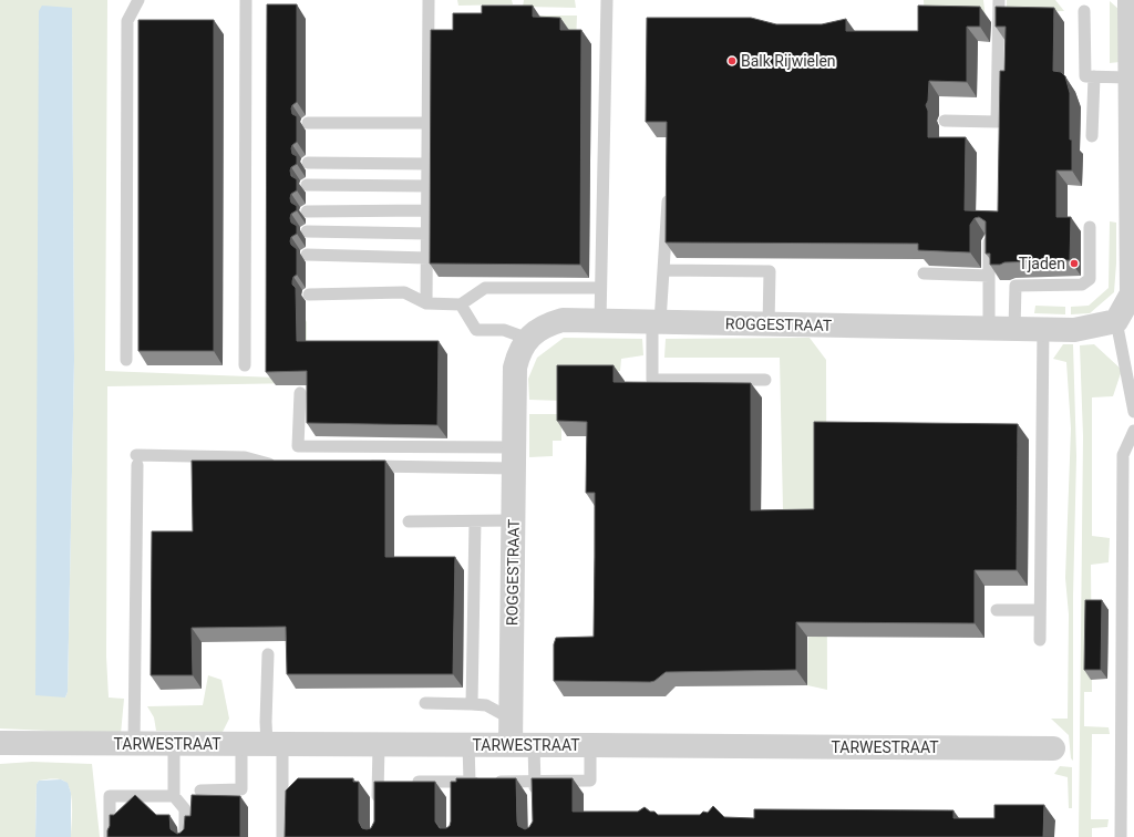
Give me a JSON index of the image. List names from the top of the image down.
{
  "streets": {
    "street": ["ROGGESTRAAT", "TARWESTRAAT"]
  },
  "crossings": [
    ["ROGGESTRAAT", "TARWESTRAAT"]
  ],
  "places": ["Balk Rijwielen", "Tjaden"]
}
